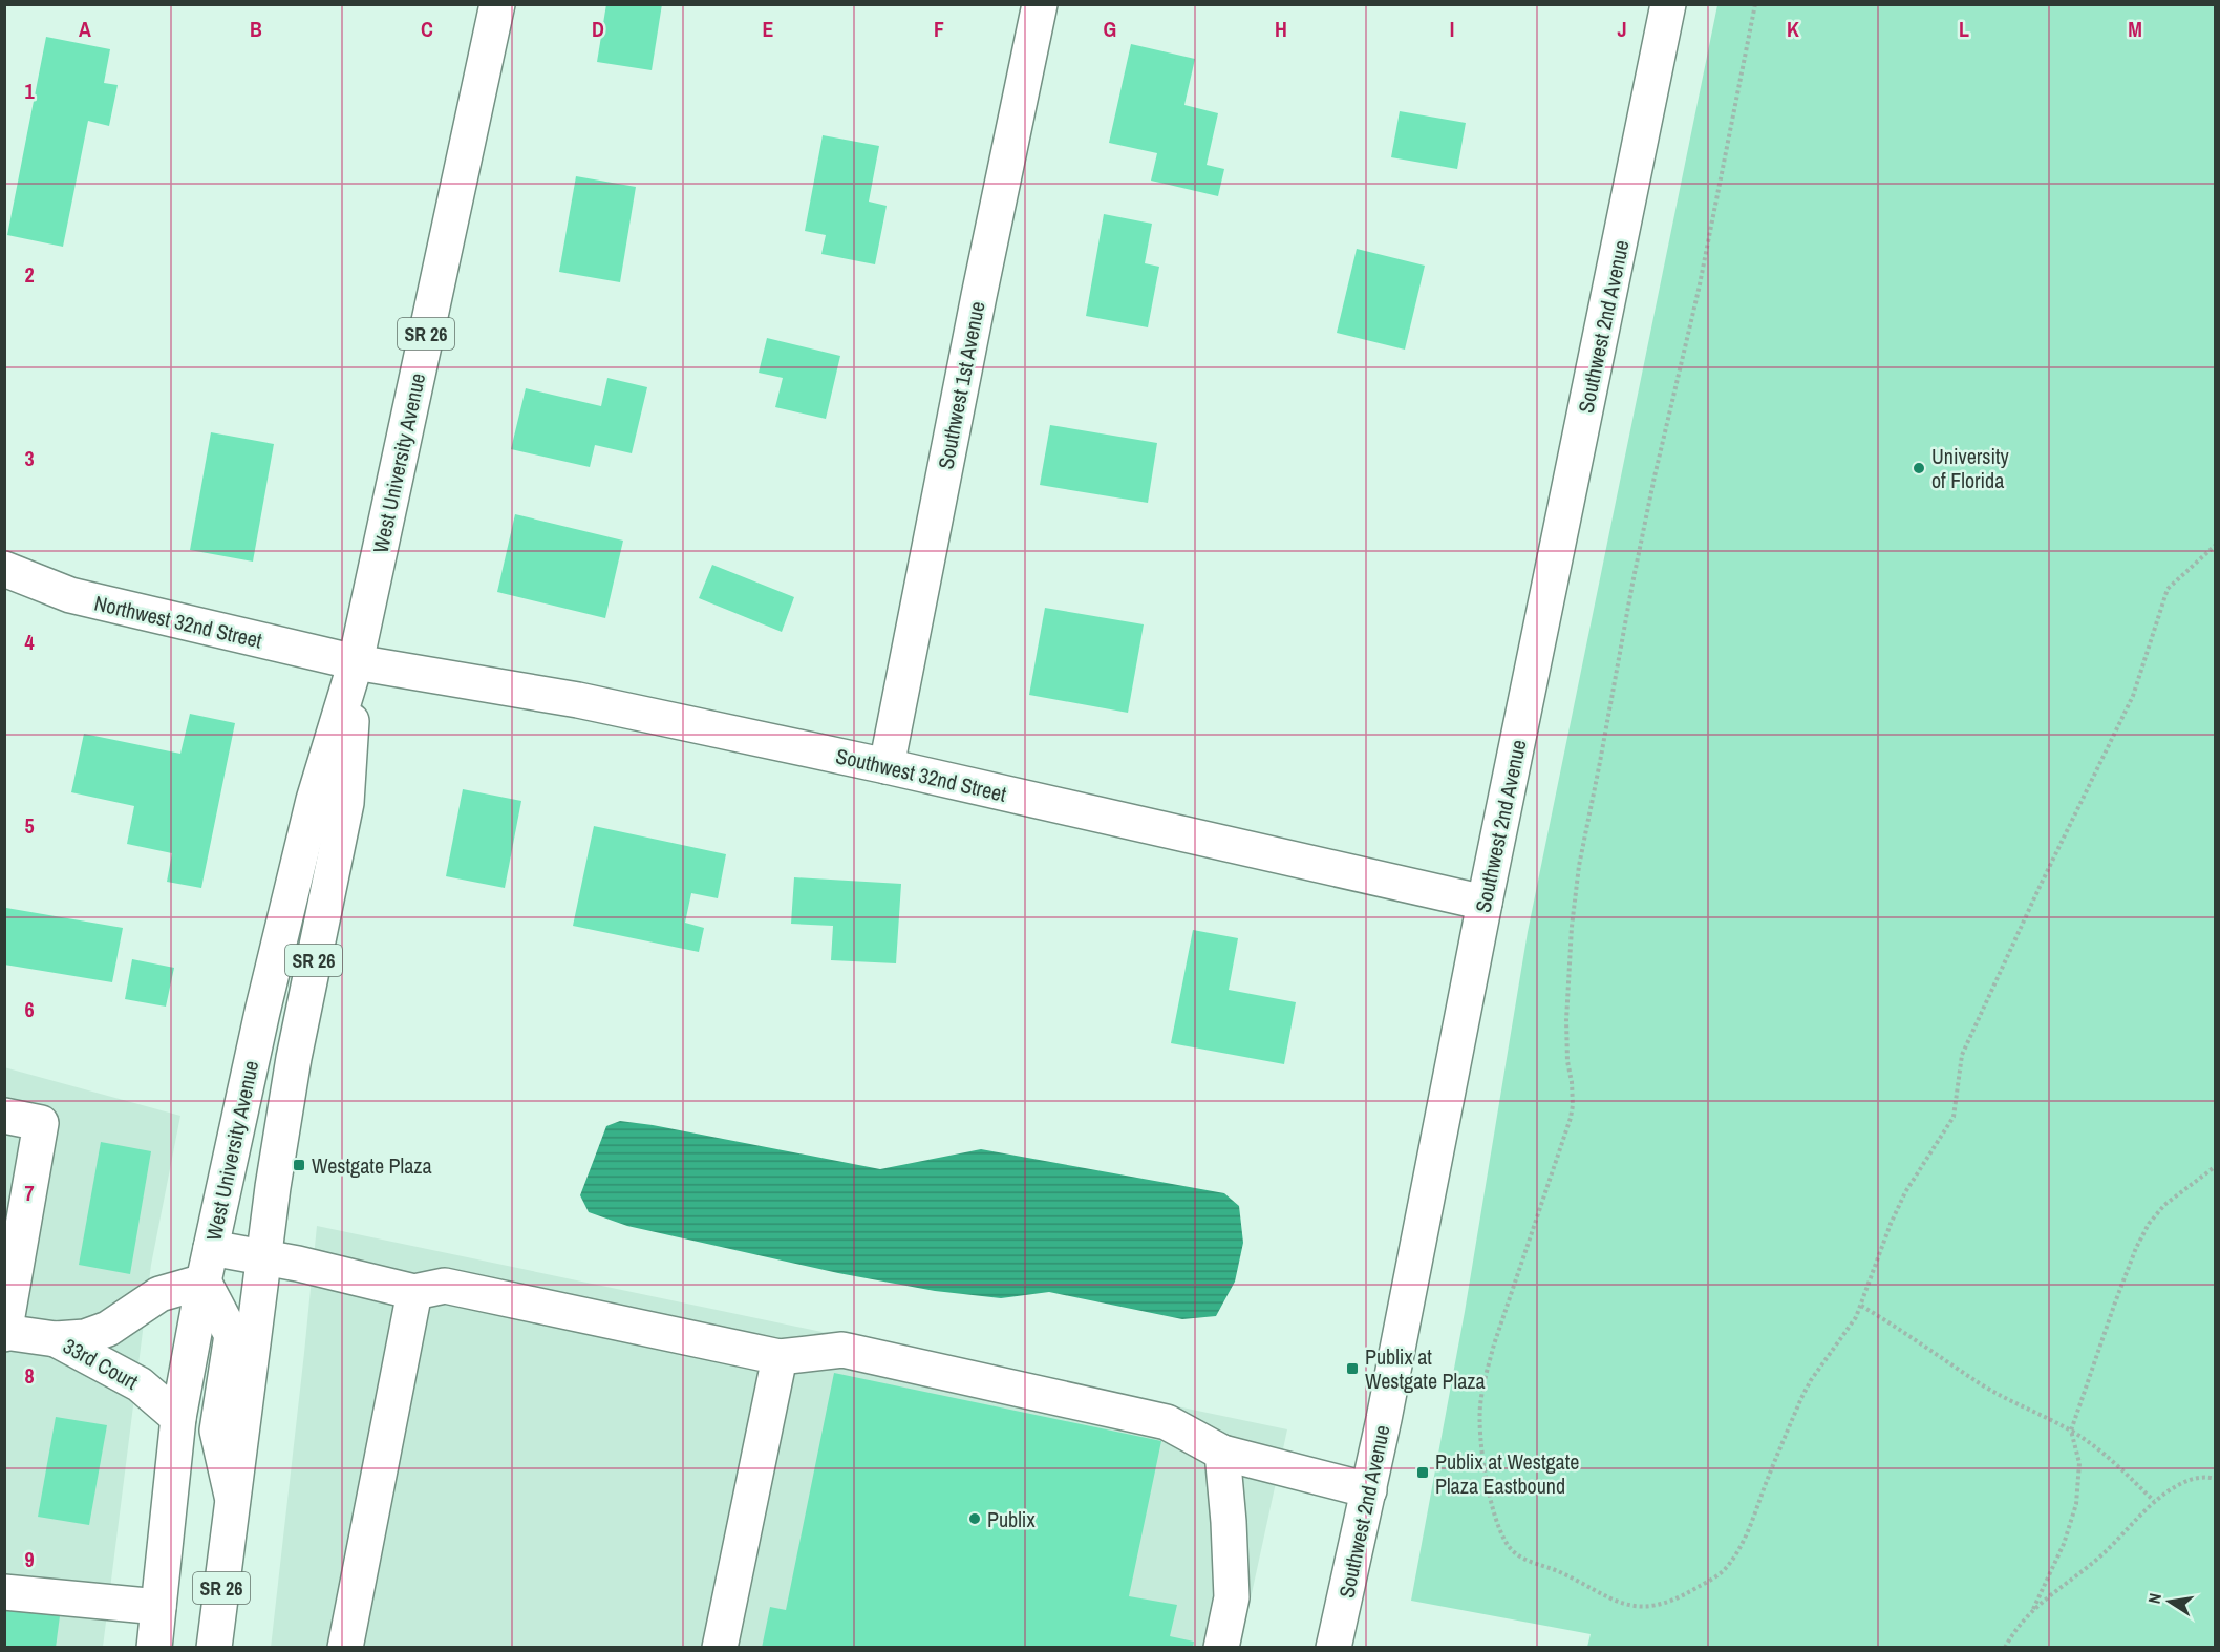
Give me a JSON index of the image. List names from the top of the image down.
{
  "streets": {
    "main road": [
      "Southwest 2nd Avenue",
      "SR 26",
      "Southwest 1st Avenue",
      "West University Avenue",
      "Northwest 32nd Street",
      "Southwest 32nd Street",
      "33rd Court"
    ]
  },
  "crossings": [
    ["Southwest 2nd Avenue", "Southwest 32nd Street"],
    ["Southwest 1st Avenue", "Southwest 32nd Street"],
    ["West University Avenue", "Northwest 32nd Street"],
    ["West University Avenue", "Southwest 32nd Street"],
    ["West University Avenue", "33rd Court"],
    ["Northwest 32nd Street", "Southwest 32nd Street"]
  ],
  "places": {
    "other": ["University of Florida", "Publix"],
    "transit": ["Westgate Plaza", "Publix at Westgate Plaza", "Publix at Westgate Plaza Eastbound"]
  },
  "north": "left",
  "grid": {
    "columns": [
      "A",
      "B",
      "C",
      "D",
      "E",
      "F",
      "G",
      "H",
      "I",
      "J",
      "K",
      "L",
      "M"
    ],
    "rows": [
      "1",
      "2",
      "3",
      "4",
      "5",
      "6",
      "7",
      "8",
      "9"
    ]
  }
}
